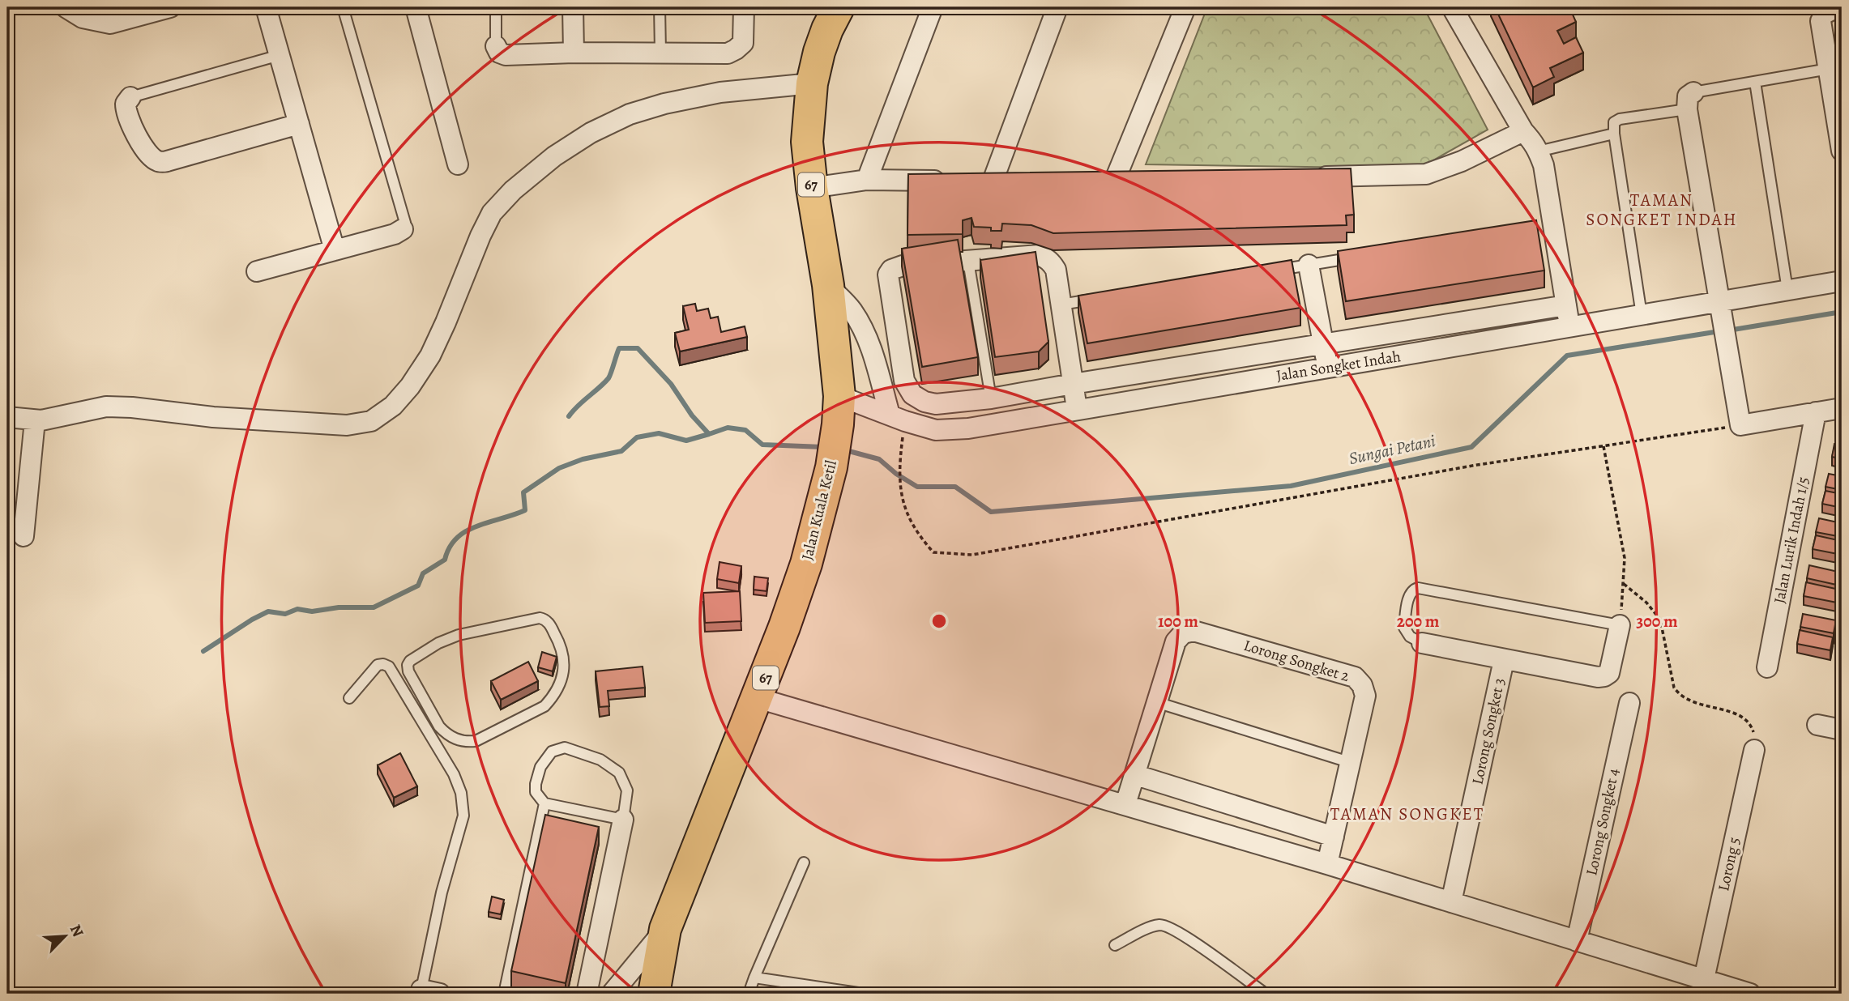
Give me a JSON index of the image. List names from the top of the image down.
{
  "streets": {
    "main road": ["67", "Jalan Kuala Ketil"],
    "street": [
      "Jalan Songket Indah",
      "Jalan Lurik Indah 1/5",
      "Lorong Songket 2",
      "Lorong Songket 3",
      "Lorong Songket 4",
      "Lorong 5"
    ]
  },
  "crossings": [
    ["Jalan Songket Indah", "Jalan Kuala Ketil"]
  ],
  "districts": ["TAMAN SONGKET INDAH", "TAMAN SONGKET"],
  "water": ["Sungai Petani"],
  "north": "top right",
  "rings": ["100 m", "200 m", "300 m"]
}
